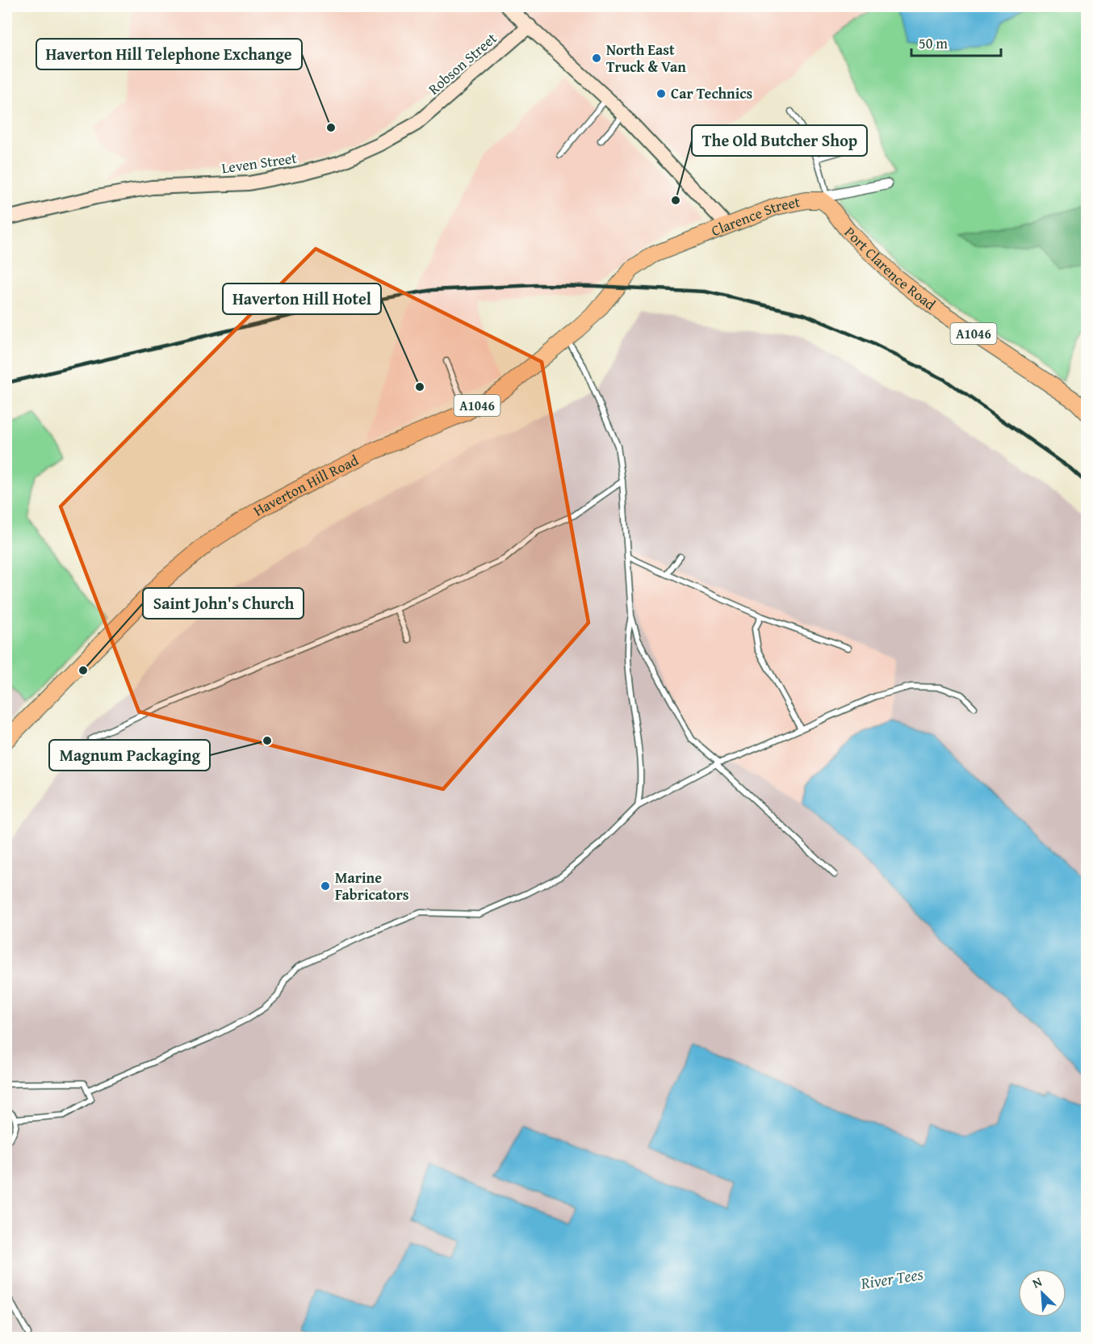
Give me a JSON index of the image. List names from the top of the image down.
{
  "streets": {
    "main road": [
      "Robson Street",
      "Leven Street",
      "Clarence Street",
      "Port Clarence Road",
      "A1046",
      "Haverton Hill Road"
    ]
  },
  "crossings": [
    ["Robson Street", "Leven Street"],
    ["Clarence Street", "Port Clarence Road"],
    ["Clarence Street", "Haverton Hill Road"]
  ],
  "water": ["River Tees"],
  "places": [
    "North East Truck & Van",
    "Car Technics",
    "Haverton Hill Telephone Exchange",
    "The Old Butcher Shop",
    "Haverton Hill Hotel",
    "Saint John's Church",
    "Magnum Packaging",
    "Marine Fabricators"
  ],
  "scale_bar": "50 m",
  "north": "top left"
}
